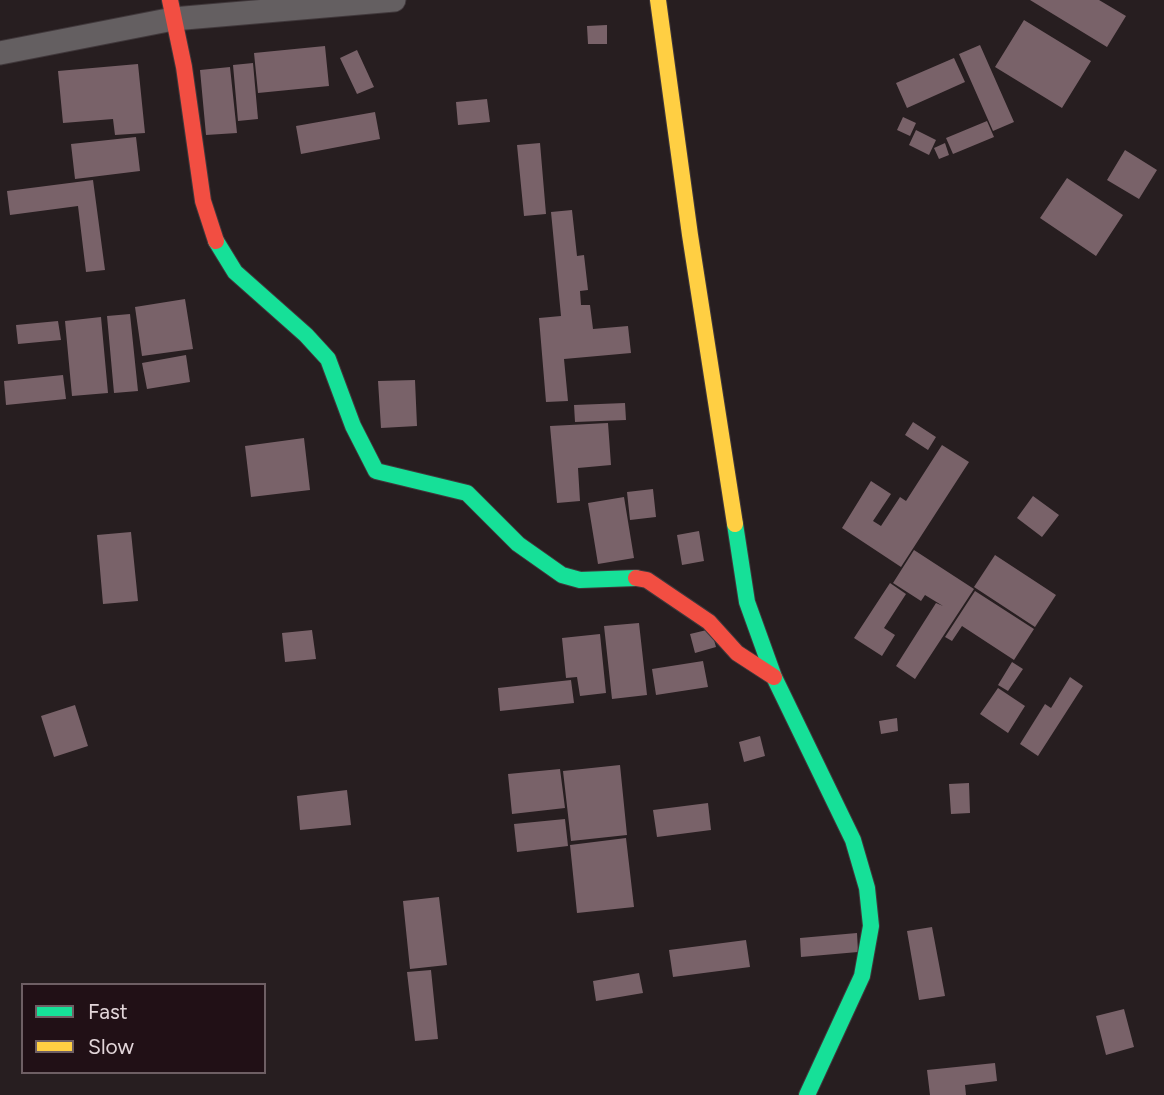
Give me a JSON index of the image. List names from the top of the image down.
{
  "legend": ["Fast", "Slow"]
}
